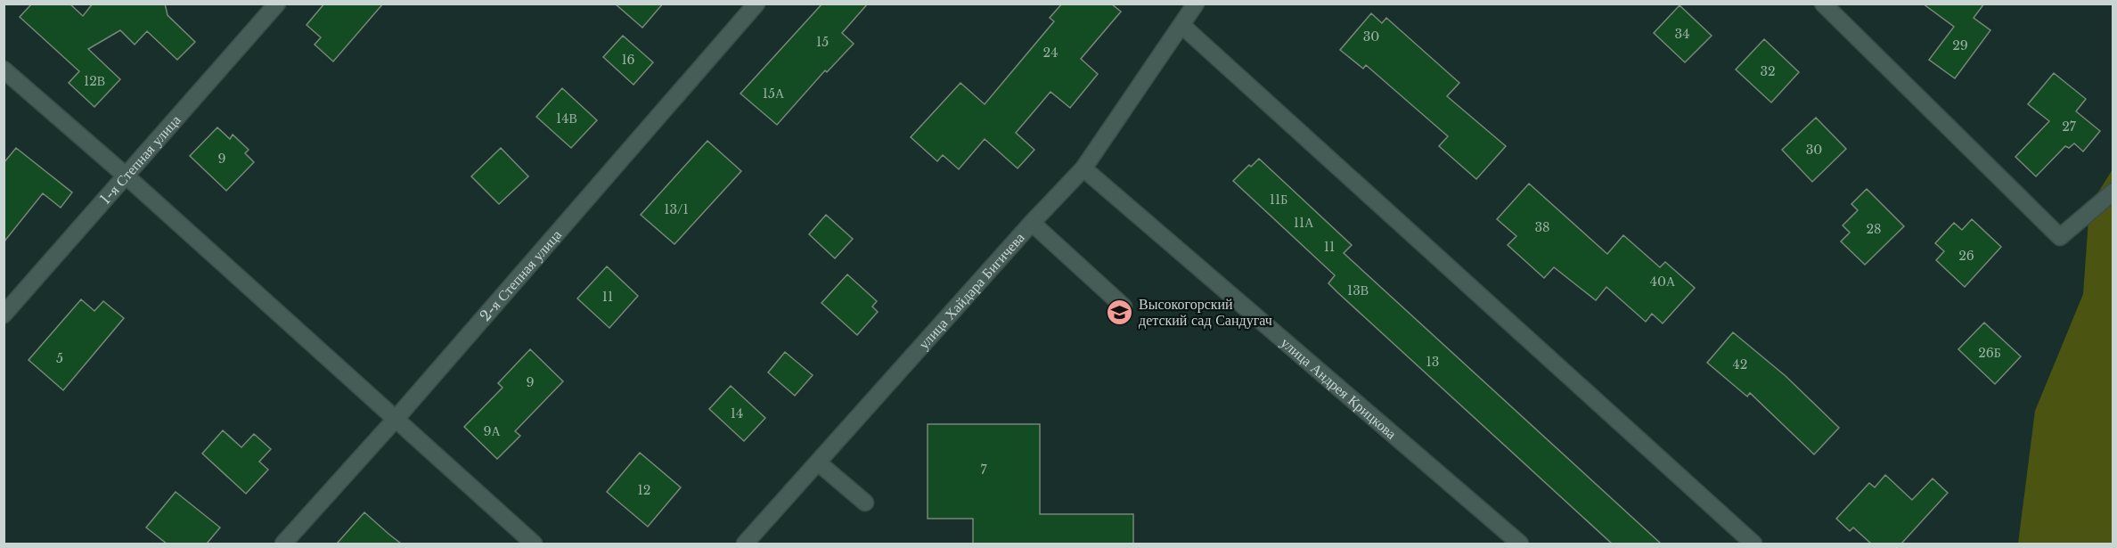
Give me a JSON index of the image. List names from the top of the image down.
{
  "streets": {
    "street": [
      "1-я Степная улица",
      "2-я Степная улица",
      "улица Хайдара Бигичева",
      "улица Андрея Крицкова"
    ]
  },
  "crossings": [
    ["улица Хайдара Бигичева", "улица Андрея Крицкова"]
  ],
  "places": {
    "school or university": ["Высокогорский детский сад Сандугач"]
  },
  "house_numbers": [
    "34",
    "30",
    "15",
    "29",
    "24",
    "16",
    "32",
    "12В",
    "15А",
    "14В",
    "27",
    "30",
    "9",
    "11Б",
    "13/1",
    "11А",
    "38",
    "28",
    "11",
    "26",
    "40А",
    "13В",
    "11",
    "26Б",
    "5",
    "13",
    "42",
    "9",
    "14",
    "9А",
    "7",
    "12"
  ]
}
